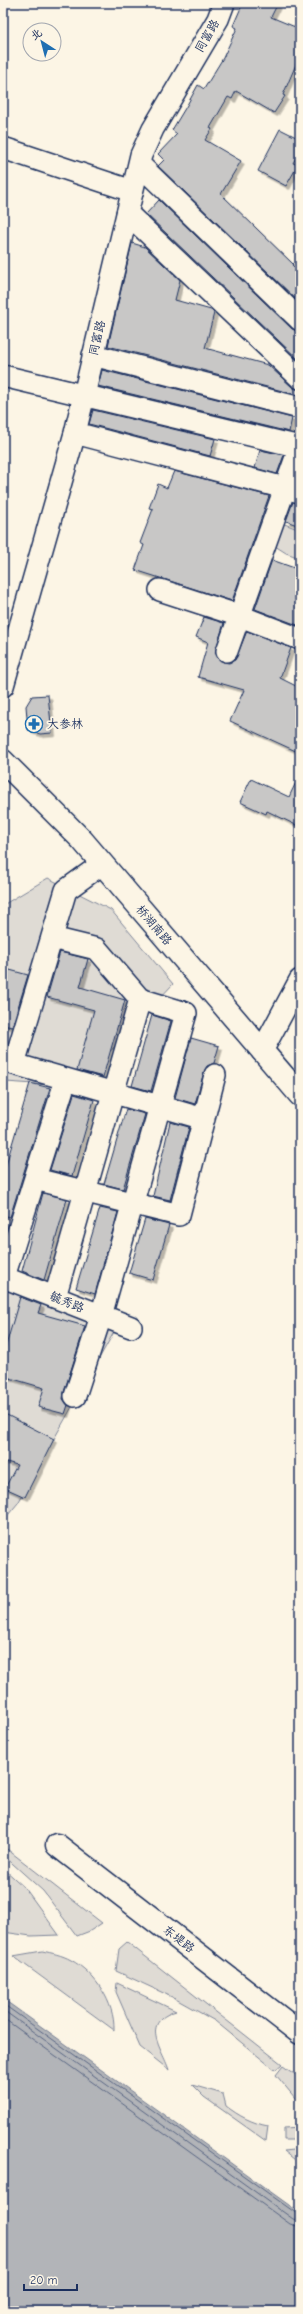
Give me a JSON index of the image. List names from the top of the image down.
{
  "streets": {
    "main road": ["桥湖南路", "东堤路"],
    "street": ["同富路", "毓秀路"]
  },
  "places": {
    "pharmacy": ["大参林"]
  },
  "scale_bar": "20 m",
  "north": "top left"
}
